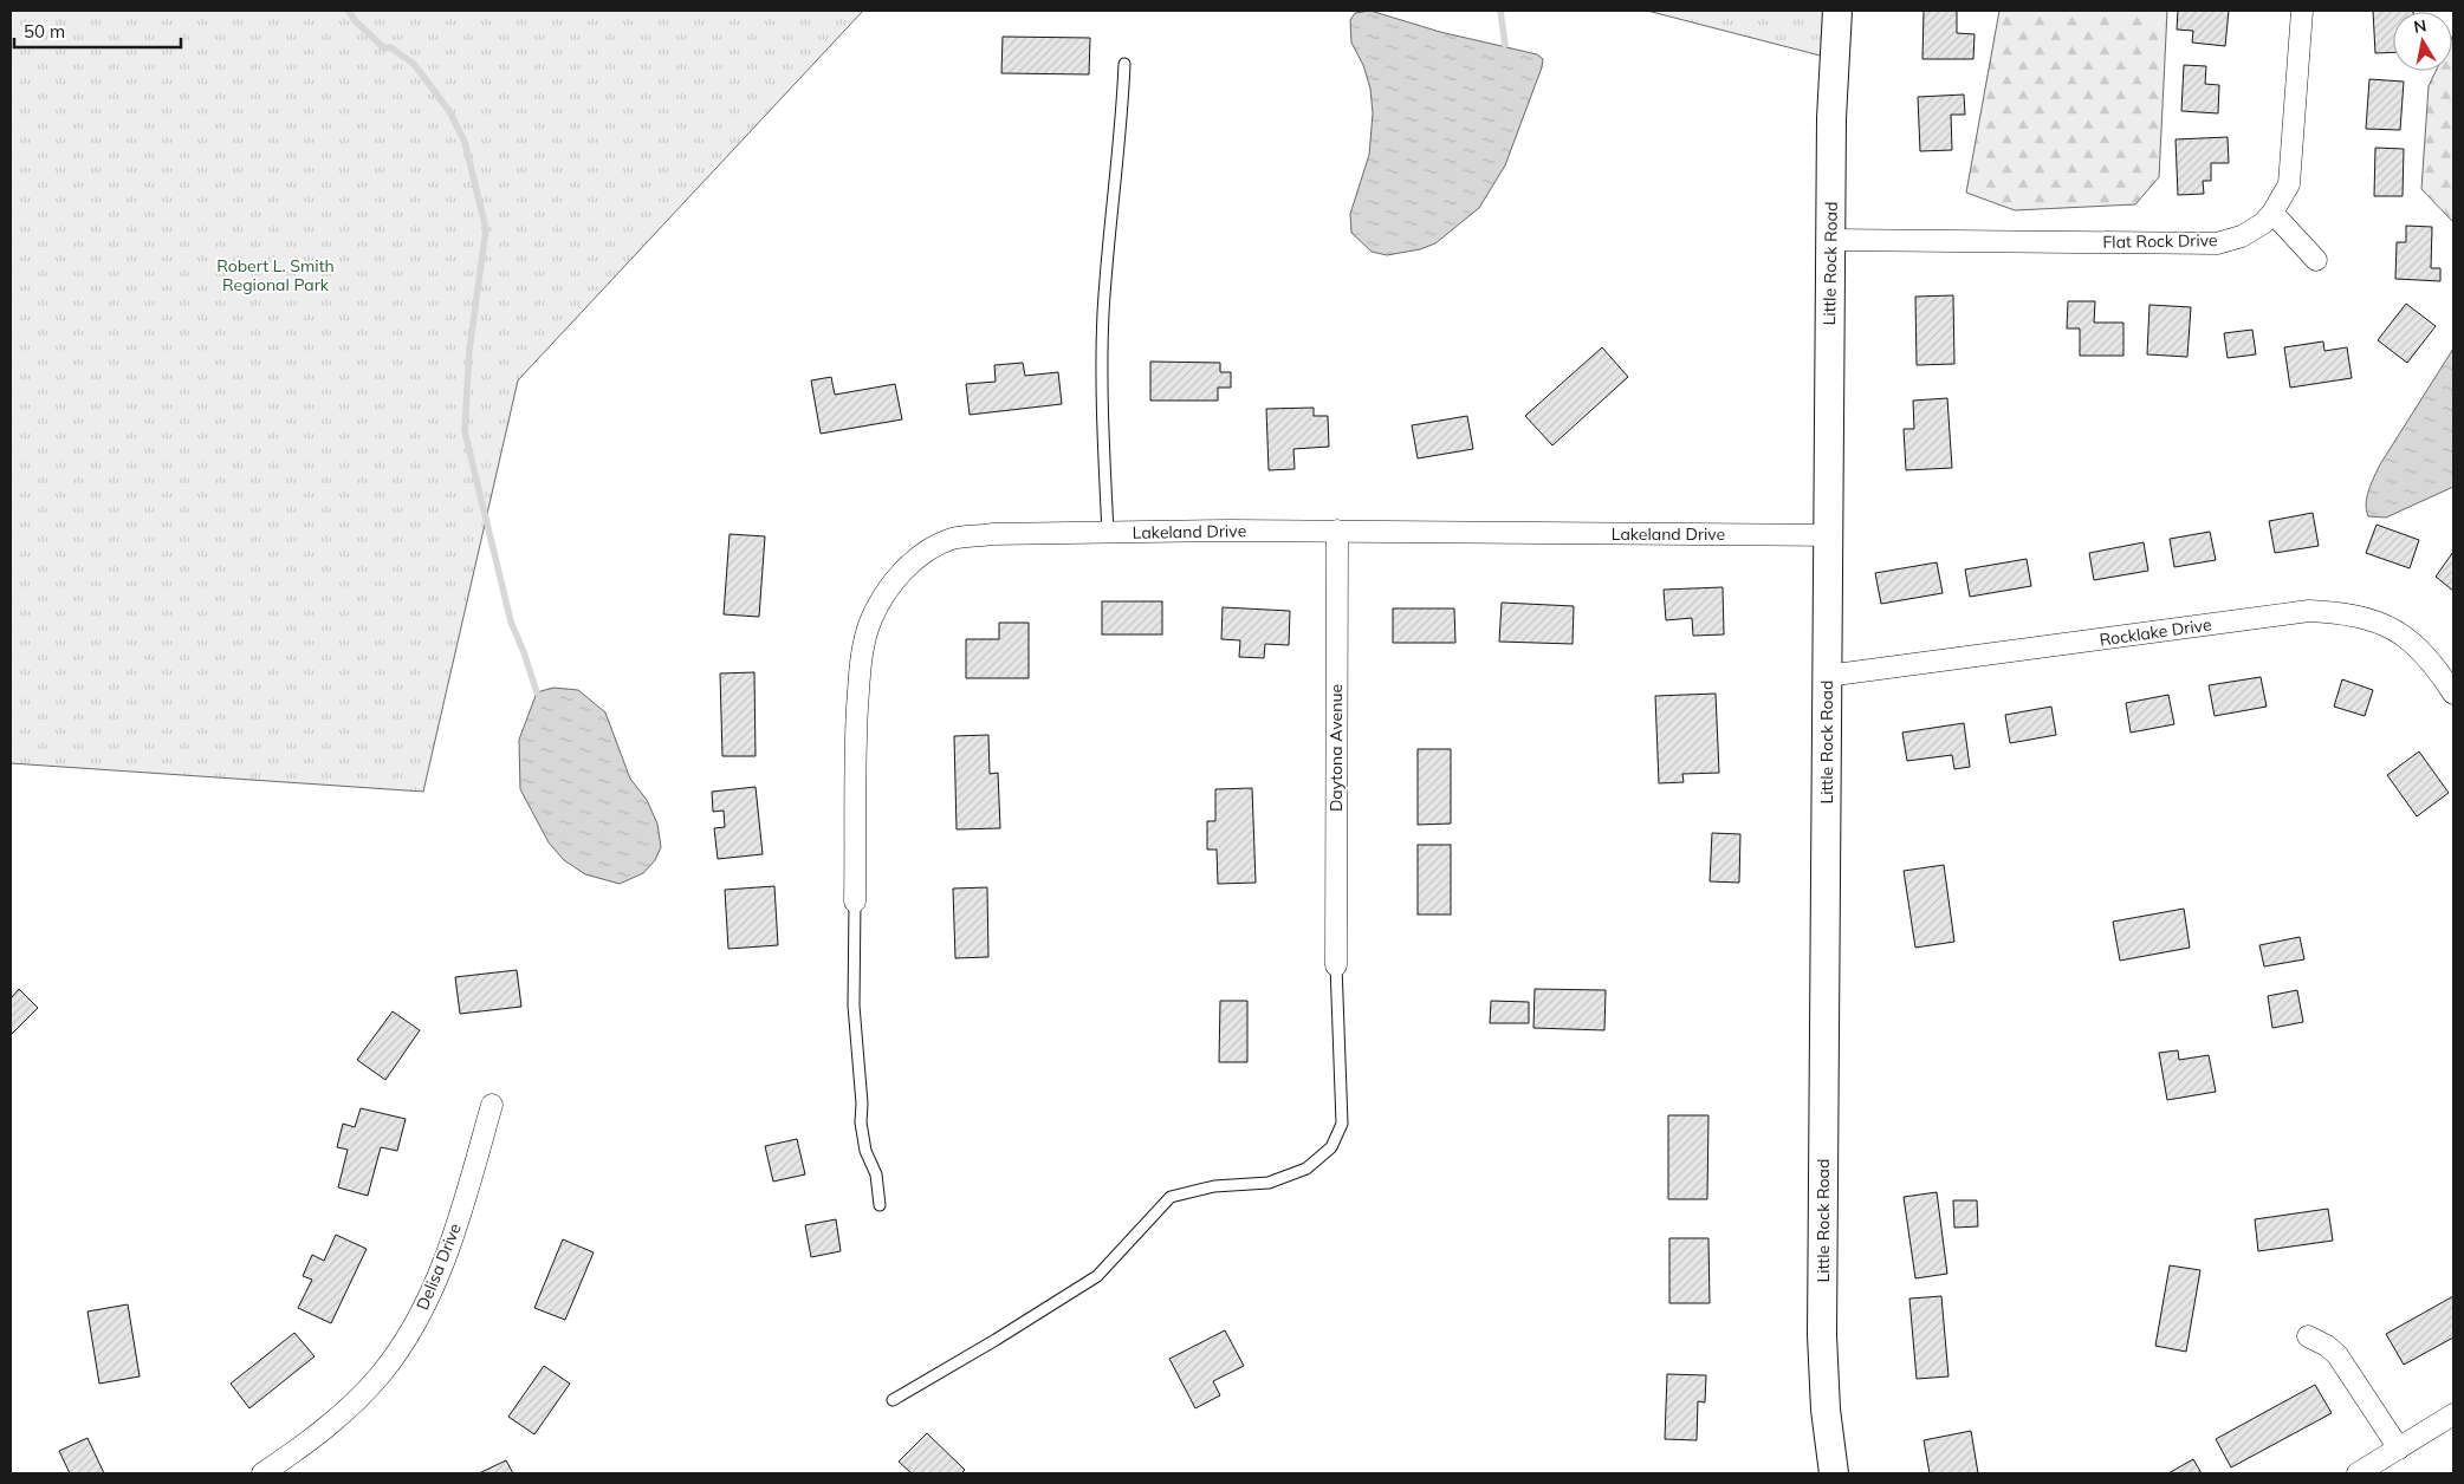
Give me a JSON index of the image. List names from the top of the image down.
{
  "streets": {
    "main road": ["Little Rock Road"],
    "street": [
      "Flat Rock Drive",
      "Lakeland Drive",
      "Rocklake Drive",
      "Daytona Avenue",
      "Delisa Drive"
    ]
  },
  "crossings": [
    ["Flat Rock Drive", "Little Rock Road"],
    ["Little Rock Road", "Lakeland Drive"],
    ["Little Rock Road", "Rocklake Drive"],
    ["Lakeland Drive", "Daytona Avenue"]
  ],
  "parks": ["Robert L. Smith Regional Park"],
  "scale_bar": "50 m",
  "north": "top"
}
